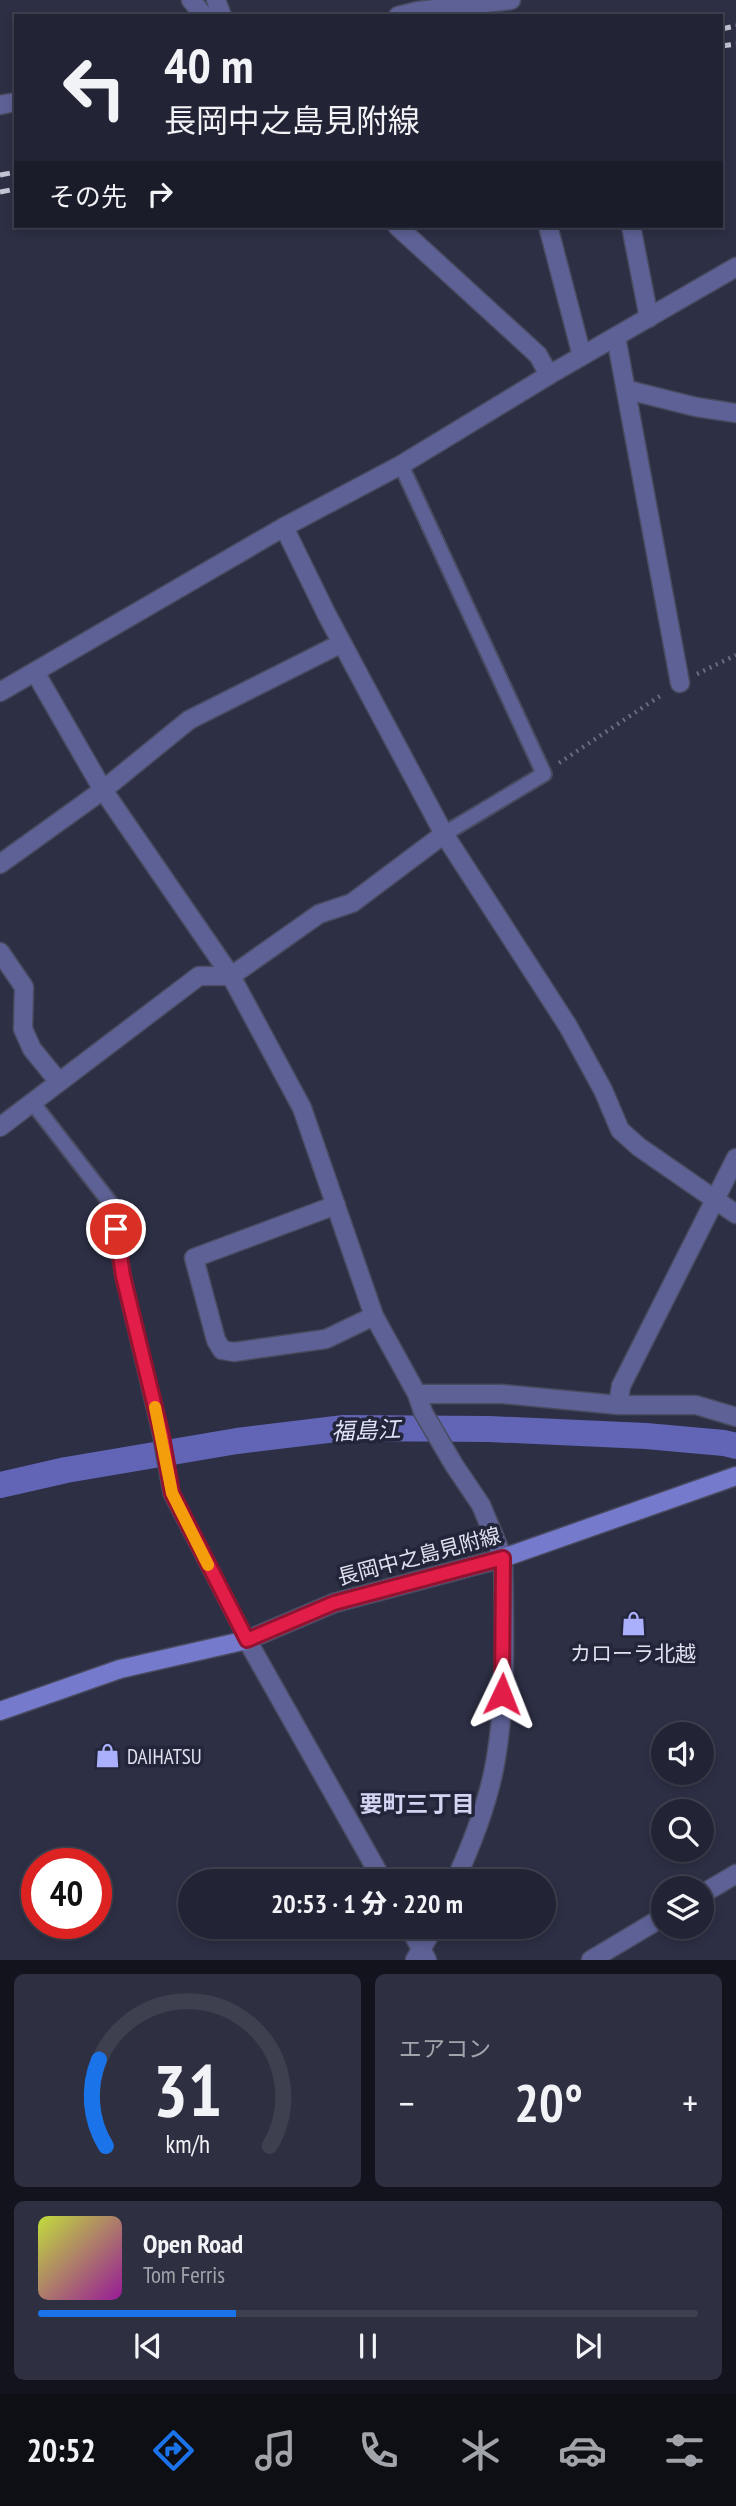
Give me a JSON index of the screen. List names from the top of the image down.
{
  "streets": {
    "main road": ["長岡中之島見附線"]
  },
  "districts": ["要町三丁目"],
  "water": ["福島江"],
  "places": {
    "shop": ["カローラ北越", "DAIHATSU"]
  },
  "page": {
    "turn": ["40 m", "長岡中之島見附線"],
    "then": "その先",
    "limit": "40",
    "trip": "20:53 · 1 分 · 220 m",
    "tile": "エアコン",
    "heat": ["−", "20°", "+"],
    "song": ["Open Road", "Tom Ferris"],
    "tabs": "20:52",
    "gauge": ["31", "km/h"]
  }
}
